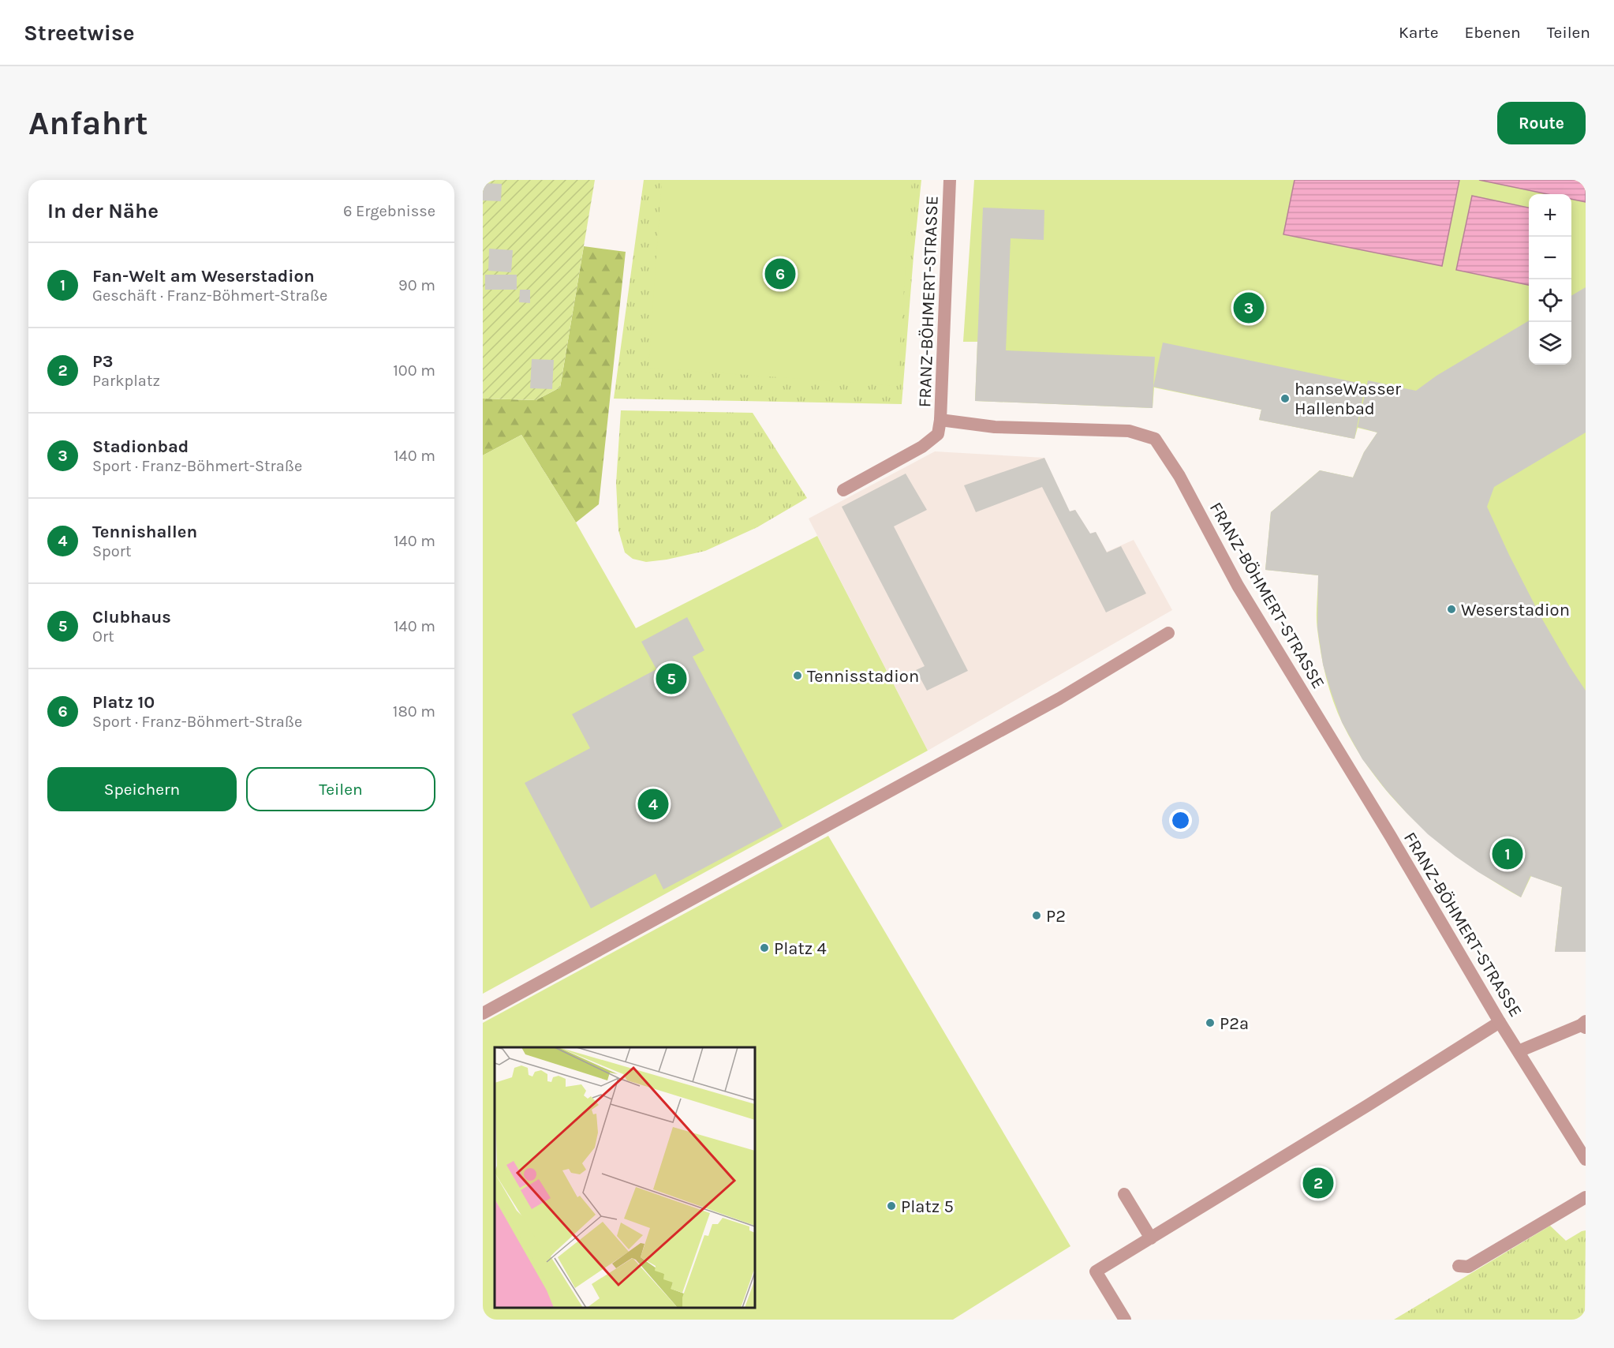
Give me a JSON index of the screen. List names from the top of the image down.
{
  "streets": {
    "street": ["FRANZ-BÖHMERT-STRASSE"]
  },
  "places": [
    "hanseWasser Hallenbad",
    "Weserstadion",
    "Tennisstadion",
    "P2",
    "Platz 4",
    "P2a",
    "Platz 5"
  ],
  "page": {
    "header": "Streetwise",
    "nav": ["Karte", "Ebenen", "Teilen"],
    "buttons": [
      "Route",
      ["Speichern", "Teilen"]
    ],
    "title": "Anfahrt",
    "heading": ["In der Nähe", "6 Ergebnisse"],
    "map_buttons": ["+", "−"],
    "list": [
      {
        "mark": "1",
        "name": "Fan-Welt am Weserstadion",
        "note": "Geschäft · Franz-Böhmert-Straße",
        "value": "90 m"
      },
      {
        "mark": "2",
        "name": "P3",
        "note": "Parkplatz",
        "value": "100 m"
      },
      {
        "mark": "3",
        "name": "Stadionbad",
        "note": "Sport · Franz-Böhmert-Straße",
        "value": "140 m"
      },
      {
        "mark": "4",
        "name": "Tennishallen",
        "note": "Sport",
        "value": "140 m"
      },
      {
        "mark": "5",
        "name": "Clubhaus",
        "note": "Ort",
        "value": "140 m"
      },
      {
        "mark": "6",
        "name": "Platz 10",
        "note": "Sport · Franz-Böhmert-Straße",
        "value": "180 m"
      }
    ],
    "pins": [
      "6",
      "3",
      "5",
      "4",
      "1",
      "2"
    ]
  }
}
